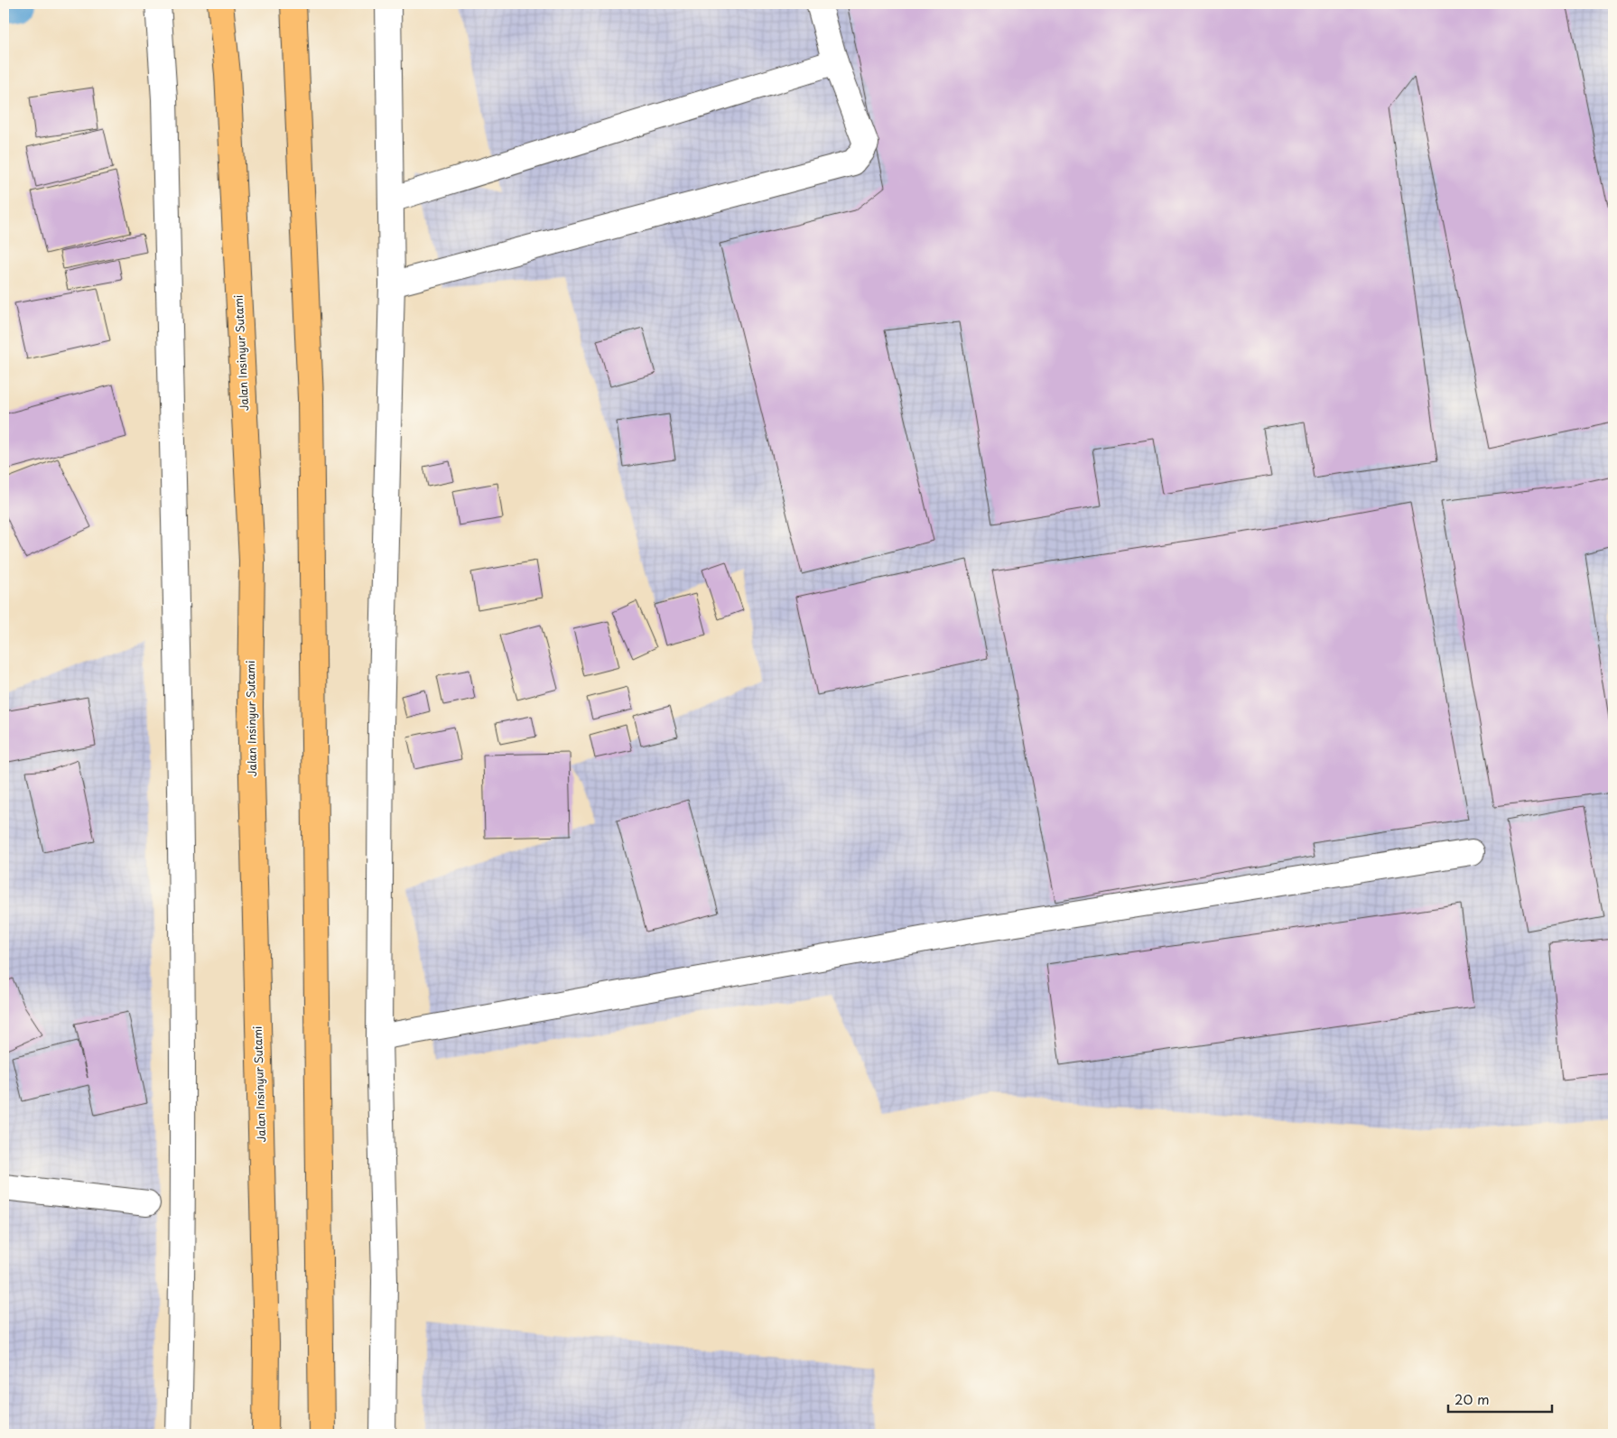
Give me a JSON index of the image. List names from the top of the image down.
{
  "streets": {
    "highway": ["Jalan Insinyur Sutami"]
  },
  "scale_bar": "20 m"
}
